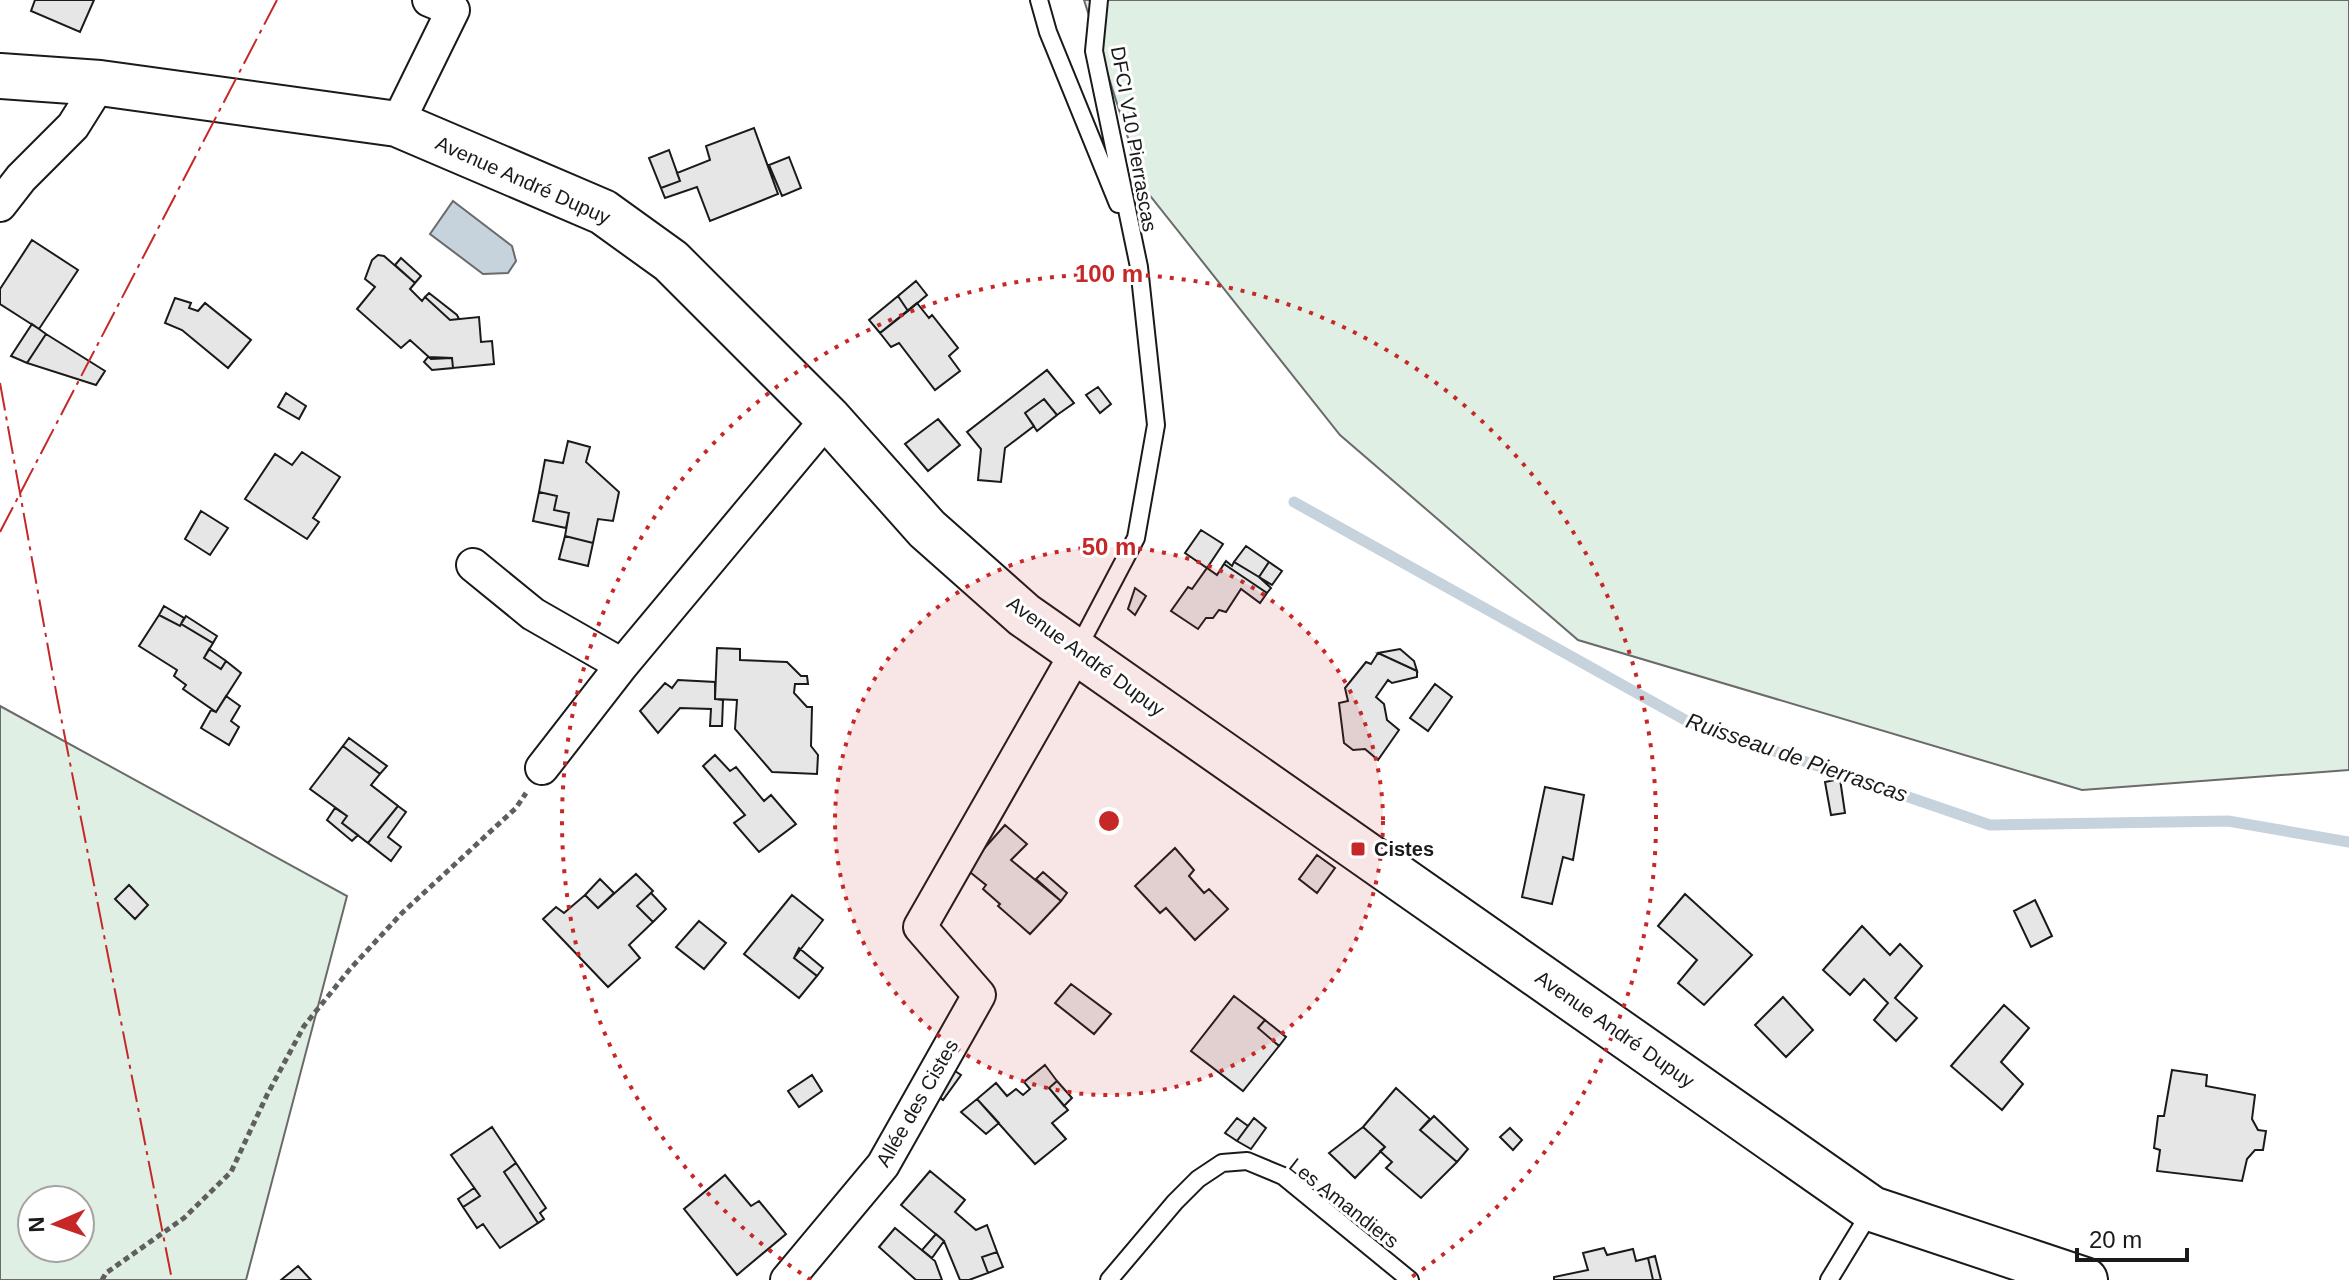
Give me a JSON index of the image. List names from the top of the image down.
{
  "streets": {
    "street": ["Avenue André Dupuy", "Allée des Cistes"],
    "lane": ["DFCI V10 Pierrascas", "Les Amandiers"]
  },
  "crossings": [
    ["DFCI V10 Pierrascas", "Avenue André Dupuy"],
    ["DFCI V10 Pierrascas", "Allée des Cistes"],
    ["Avenue André Dupuy", "Allée des Cistes"]
  ],
  "water": ["Ruisseau de Pierrascas"],
  "places": {
    "transit": ["Cistes"]
  },
  "scale_bar": "20 m",
  "north": "left",
  "rings": ["100 m", "50 m"]
}
